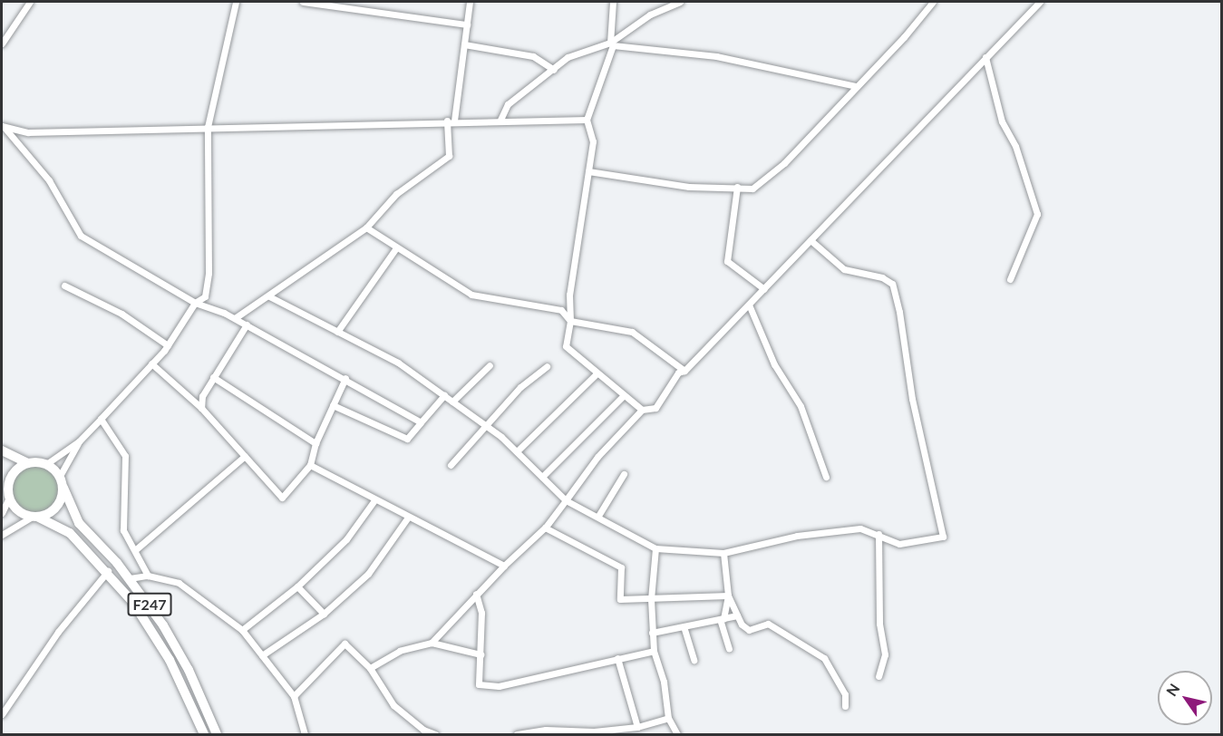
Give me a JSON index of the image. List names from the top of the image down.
{
  "streets": {
    "main road": ["F247"]
  },
  "north": "top left"
}
